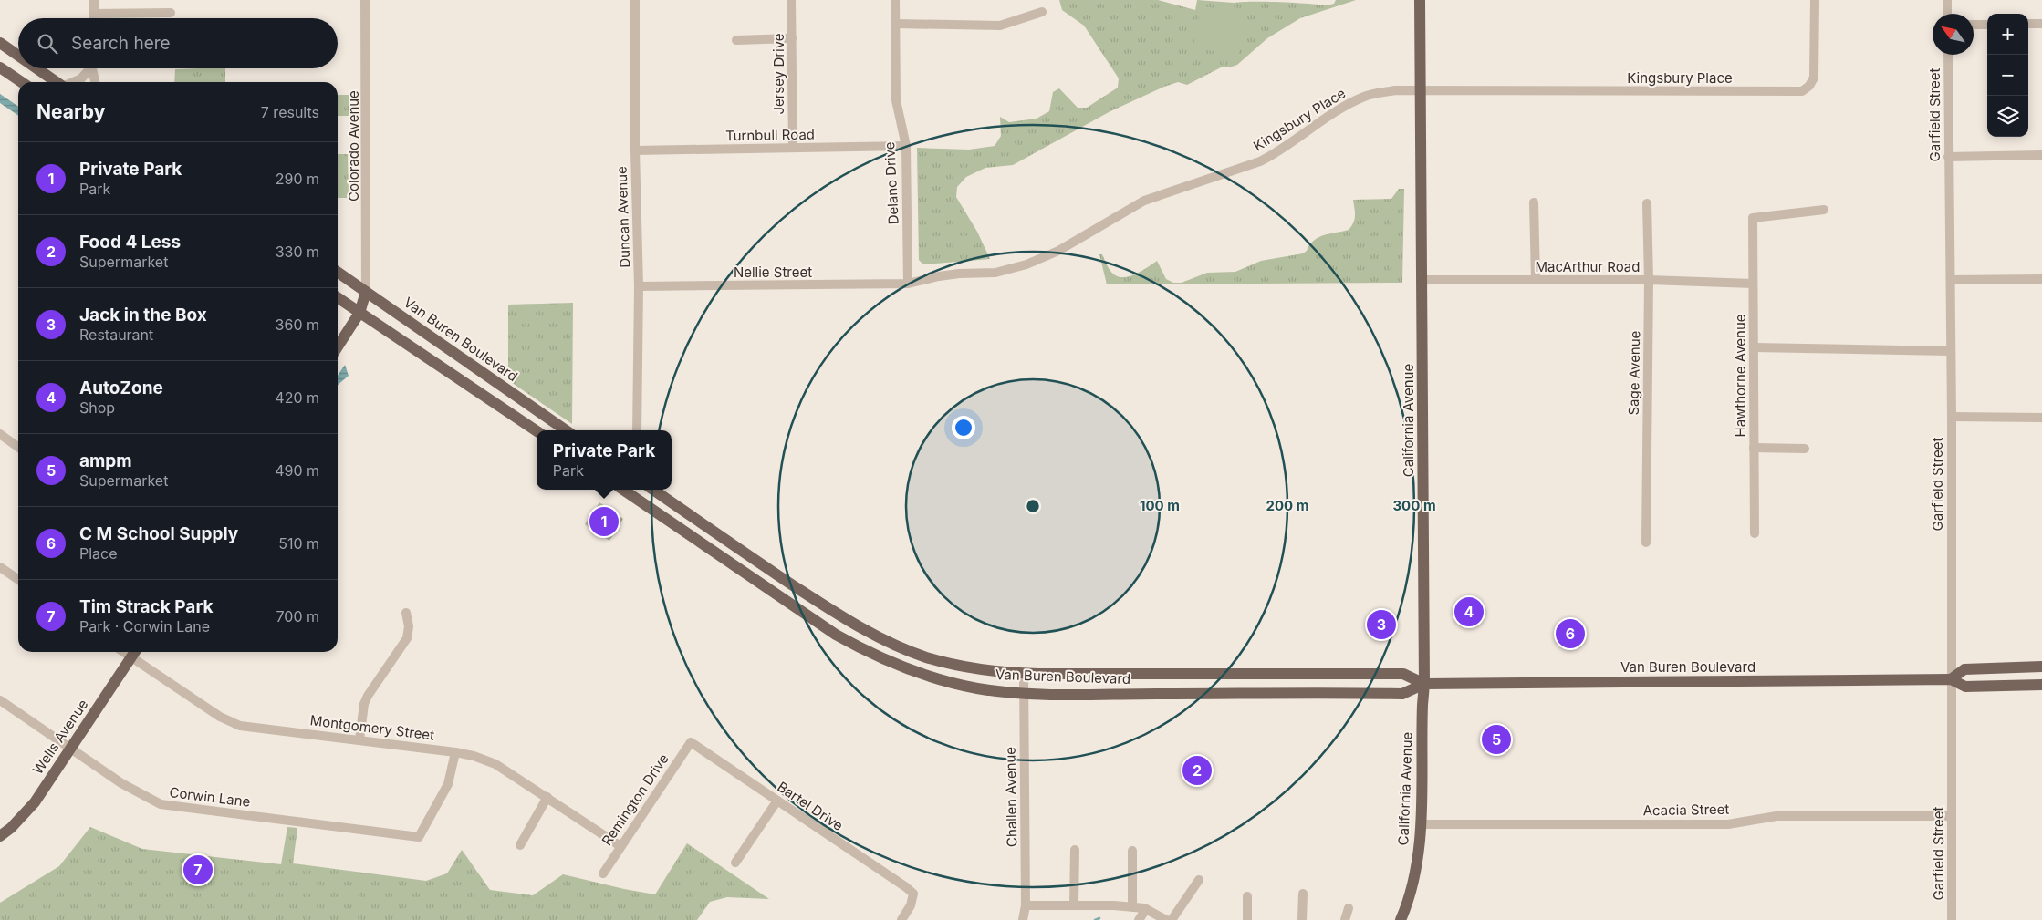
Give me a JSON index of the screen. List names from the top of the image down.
{
  "streets": {
    "main road": ["Van Buren Boulevard", "California Avenue", "Wells Avenue"],
    "street": [
      "Jersey Drive",
      "Kingsbury Place",
      "Garfield Street",
      "Turnbull Road",
      "Colorado Avenue",
      "Delano Drive",
      "Duncan Avenue",
      "MacArthur Road",
      "Nellie Street",
      "Sage Avenue",
      "Hawthorne Avenue",
      "Montgomery Street",
      "Corwin Lane",
      "Challen Avenue",
      "Remington Drive",
      "Bartel Drive",
      "Acacia Street"
    ]
  },
  "crossings": [
    ["Jersey Drive", "Turnbull Road"],
    ["Kingsbury Place", "Delano Drive"],
    ["Kingsbury Place", "Nellie Street"],
    ["Kingsbury Place", "California Avenue"],
    ["Garfield Street", "Van Buren Boulevard"],
    ["Garfield Street", "Acacia Street"],
    ["Turnbull Road", "Delano Drive"],
    ["Turnbull Road", "Duncan Avenue"],
    ["Colorado Avenue", "Van Buren Boulevard"],
    ["Delano Drive", "Nellie Street"],
    ["Duncan Avenue", "Nellie Street"],
    ["MacArthur Road", "Sage Avenue"],
    ["MacArthur Road", "Hawthorne Avenue"],
    ["MacArthur Road", "California Avenue"],
    ["Van Buren Boulevard", "California Avenue"],
    ["Van Buren Boulevard", "Challen Avenue"],
    ["California Avenue", "Acacia Street"],
    ["Montgomery Street", "Wells Avenue"],
    ["Montgomery Street", "Corwin Lane"],
    ["Montgomery Street", "Remington Drive"],
    ["Wells Avenue", "Corwin Lane"],
    ["Remington Drive", "Bartel Drive"]
  ],
  "north": "top left",
  "page": {
    "map_buttons": ["+", "−"],
    "search": "Search here",
    "heading": ["Nearby", "7 results"],
    "list": [
      {
        "mark": "1",
        "name": "Private Park",
        "note": "Park",
        "value": "290 m"
      },
      {
        "mark": "2",
        "name": "Food 4 Less",
        "note": "Supermarket",
        "value": "330 m"
      },
      {
        "mark": "3",
        "name": "Jack in the Box",
        "note": "Restaurant",
        "value": "360 m"
      },
      {
        "mark": "4",
        "name": "AutoZone",
        "note": "Shop",
        "value": "420 m"
      },
      {
        "mark": "5",
        "name": "ampm",
        "note": "Supermarket",
        "value": "490 m"
      },
      {
        "mark": "6",
        "name": "C M School Supply",
        "note": "Place",
        "value": "510 m"
      },
      {
        "mark": "7",
        "name": "Tim Strack Park",
        "note": "Park · Corwin Lane",
        "value": "700 m"
      }
    ],
    "popup": ["Private Park", "Park"],
    "pins": [
      "1",
      "4",
      "3",
      "6",
      "5",
      "2",
      "7"
    ]
  },
  "rings": ["100 m", "200 m", "300 m"]
}
